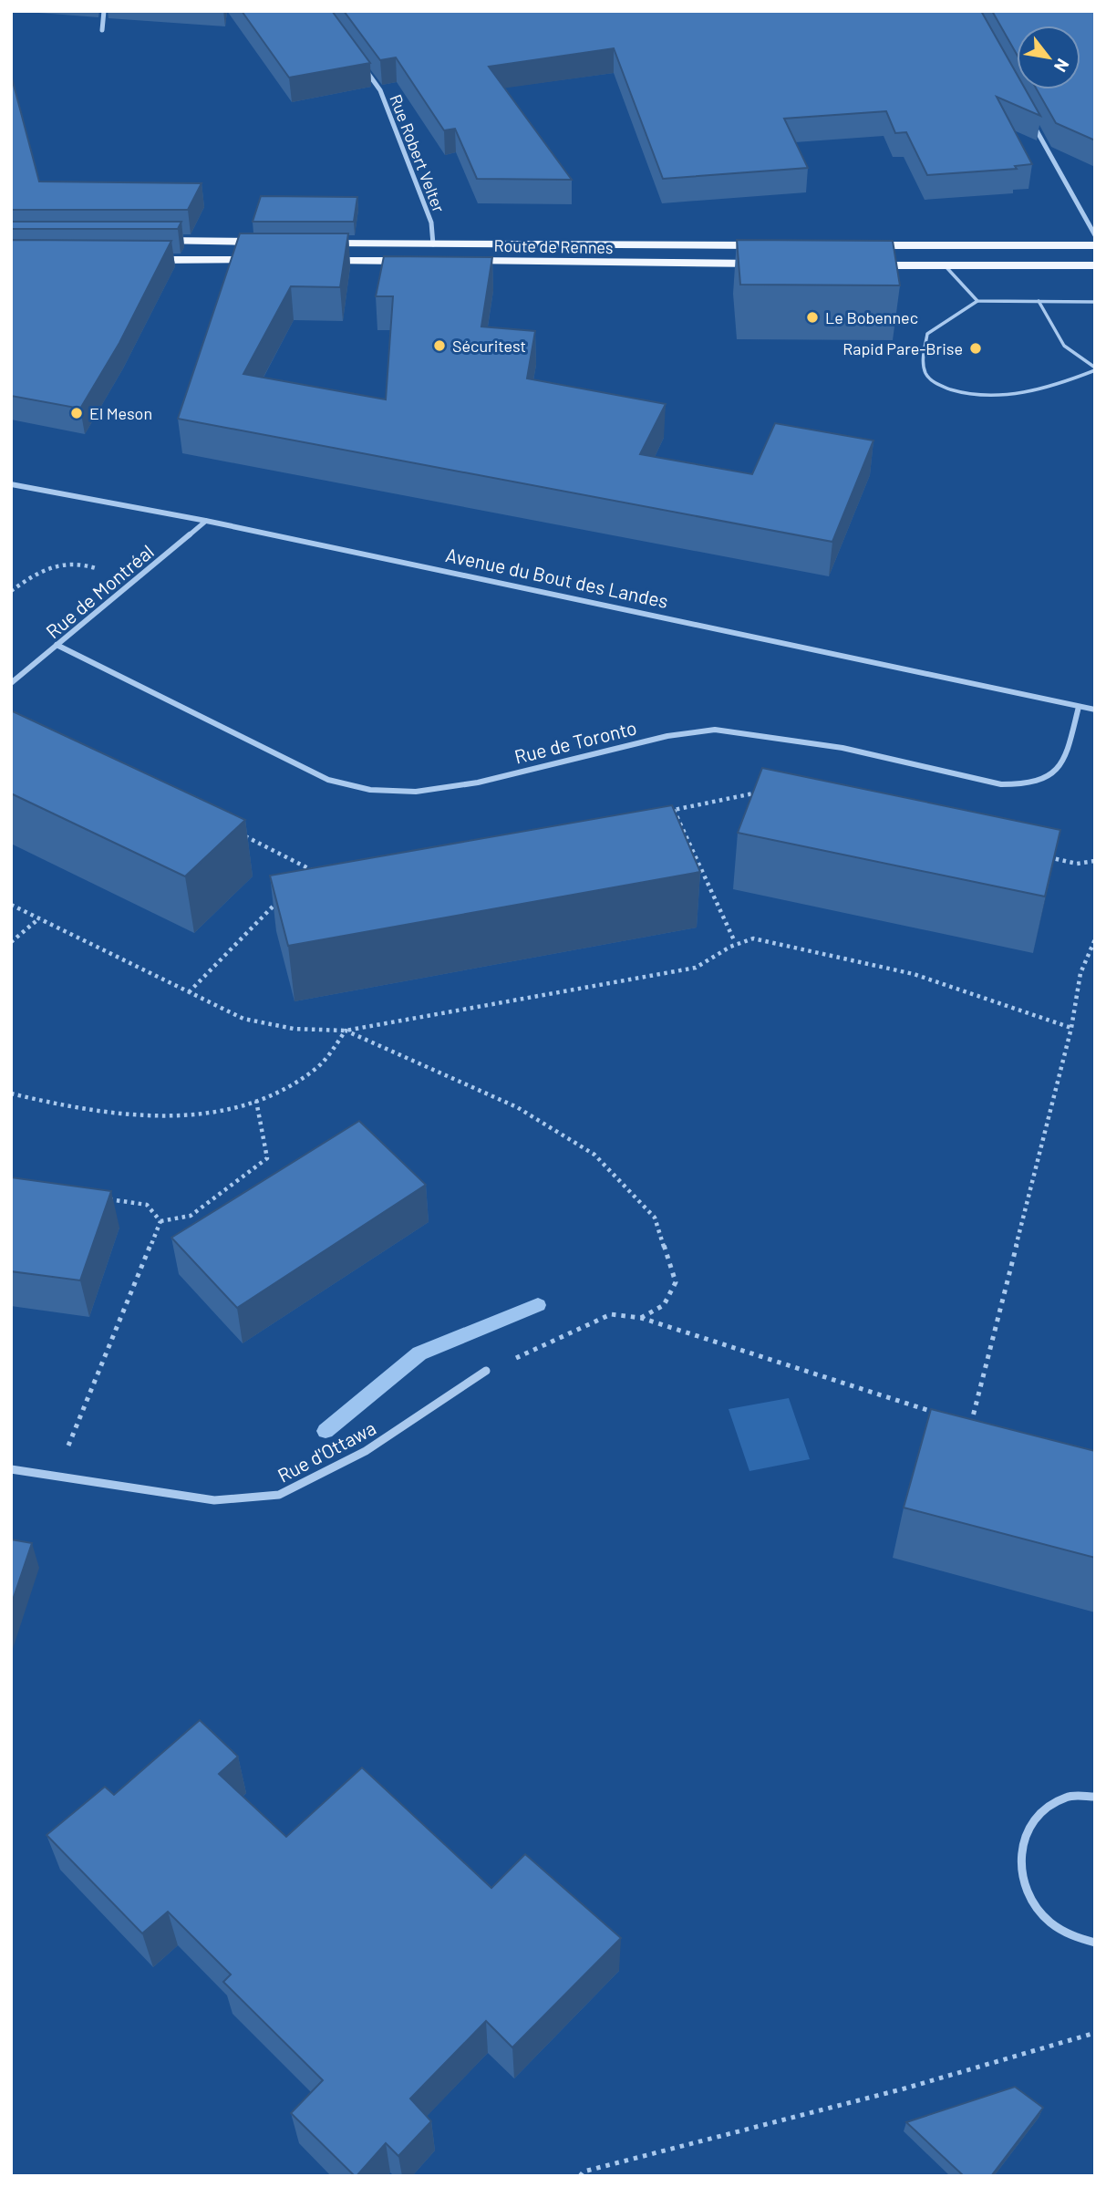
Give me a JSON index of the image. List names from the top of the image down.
{
  "streets": {
    "main road": ["Route de Rennes"],
    "street": [
      "Rue Robert Velter",
      "Avenue du Bout des Landes",
      "Rue de Montréal",
      "Rue de Toronto",
      "Rue d'Ottawa"
    ]
  },
  "crossings": [
    ["Rue Robert Velter", "Route de Rennes"],
    ["Avenue du Bout des Landes", "Rue de Montréal"],
    ["Avenue du Bout des Landes", "Rue de Toronto"],
    ["Rue de Montréal", "Rue de Toronto"]
  ],
  "places": [
    "Le Bobennec",
    "Sécuritest",
    "Rapid Pare-Brise",
    "El Meson"
  ],
  "north": "bottom right"
}
